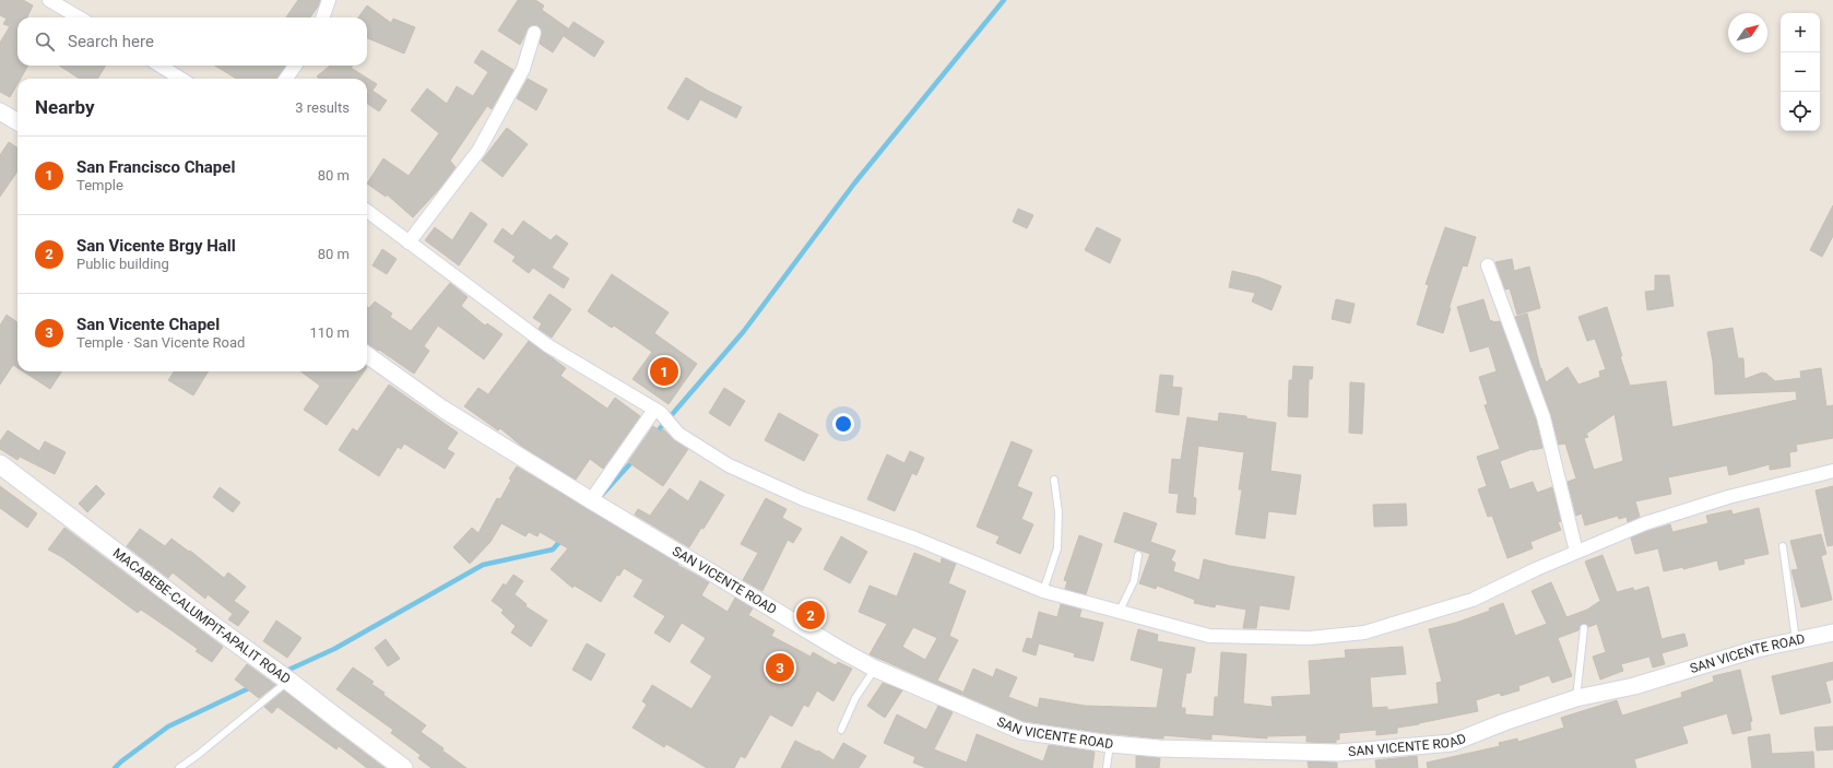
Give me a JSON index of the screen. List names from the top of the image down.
{
  "streets": {
    "main road": ["MACABEBE-CALUMPIT-APALIT ROAD"],
    "street": ["SAN VICENTE ROAD"]
  },
  "north": "top right",
  "page": {
    "map_buttons": ["+", "−"],
    "search": "Search here",
    "heading": ["Nearby", "3 results"],
    "list": [
      {
        "mark": "1",
        "name": "San Francisco Chapel",
        "note": "Temple",
        "value": "80 m"
      },
      {
        "mark": "2",
        "name": "San Vicente Brgy Hall",
        "note": "Public building",
        "value": "80 m"
      },
      {
        "mark": "3",
        "name": "San Vicente Chapel",
        "note": "Temple · San Vicente Road",
        "value": "110 m"
      }
    ],
    "pins": ["1", "2", "3"]
  }
}
